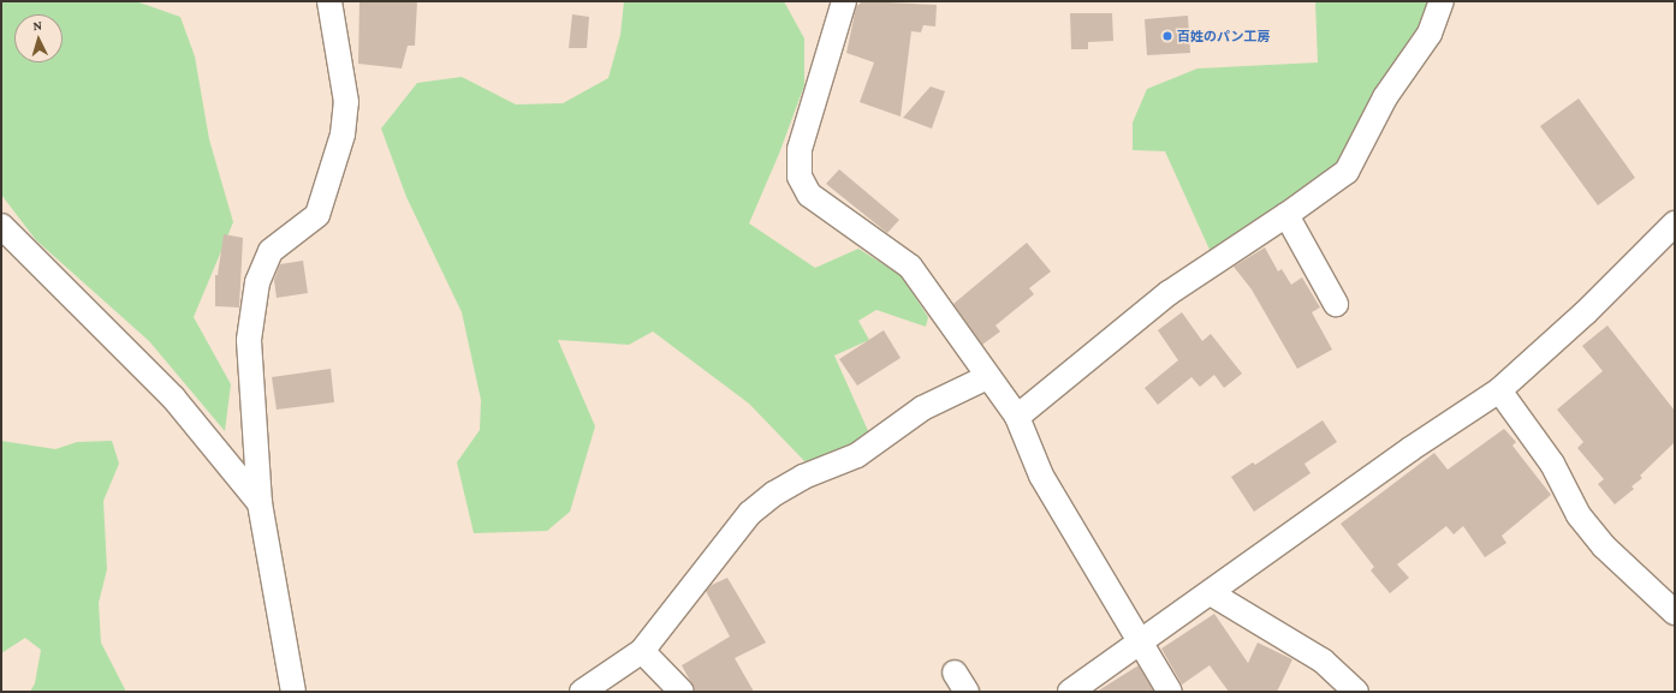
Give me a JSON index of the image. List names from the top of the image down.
{
  "places": ["百姓のパン工房"],
  "north": "top"
}
